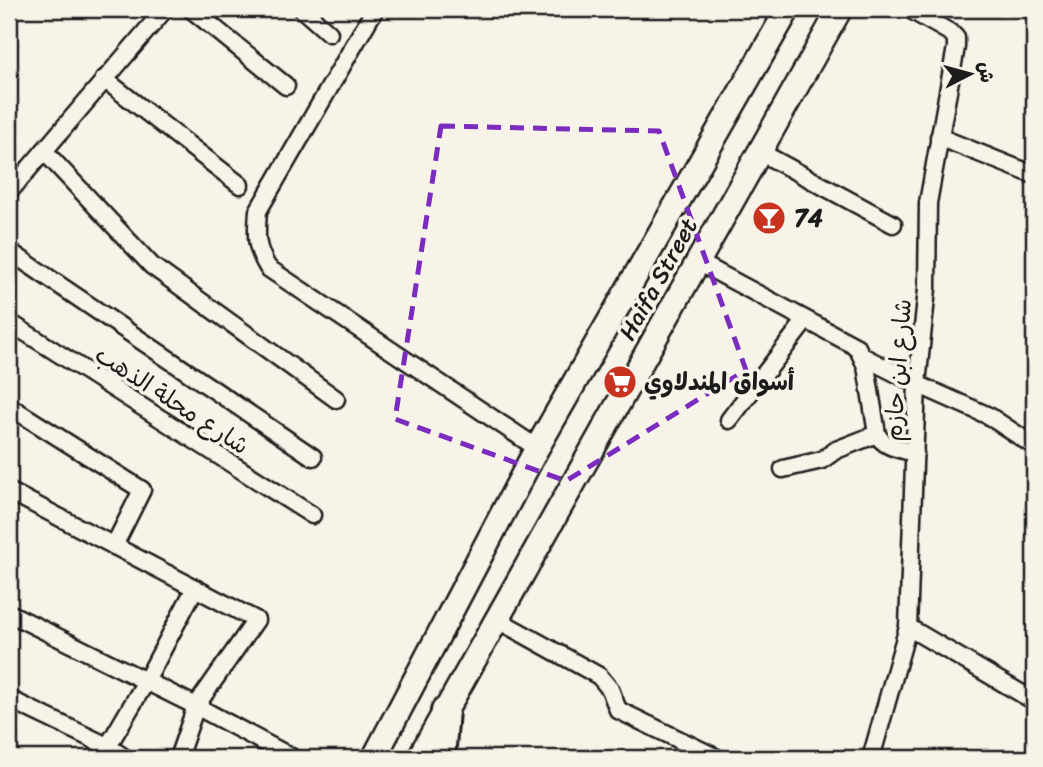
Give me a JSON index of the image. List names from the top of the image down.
{
  "streets": {
    "main road": ["Haifa Street"],
    "street": ["شارع ابن حازم", "شارع محلة الذهب"]
  },
  "places": {
    "bar": ["74"],
    "supermarket": ["أسواق المندلاوي"]
  },
  "north": "right"
}
